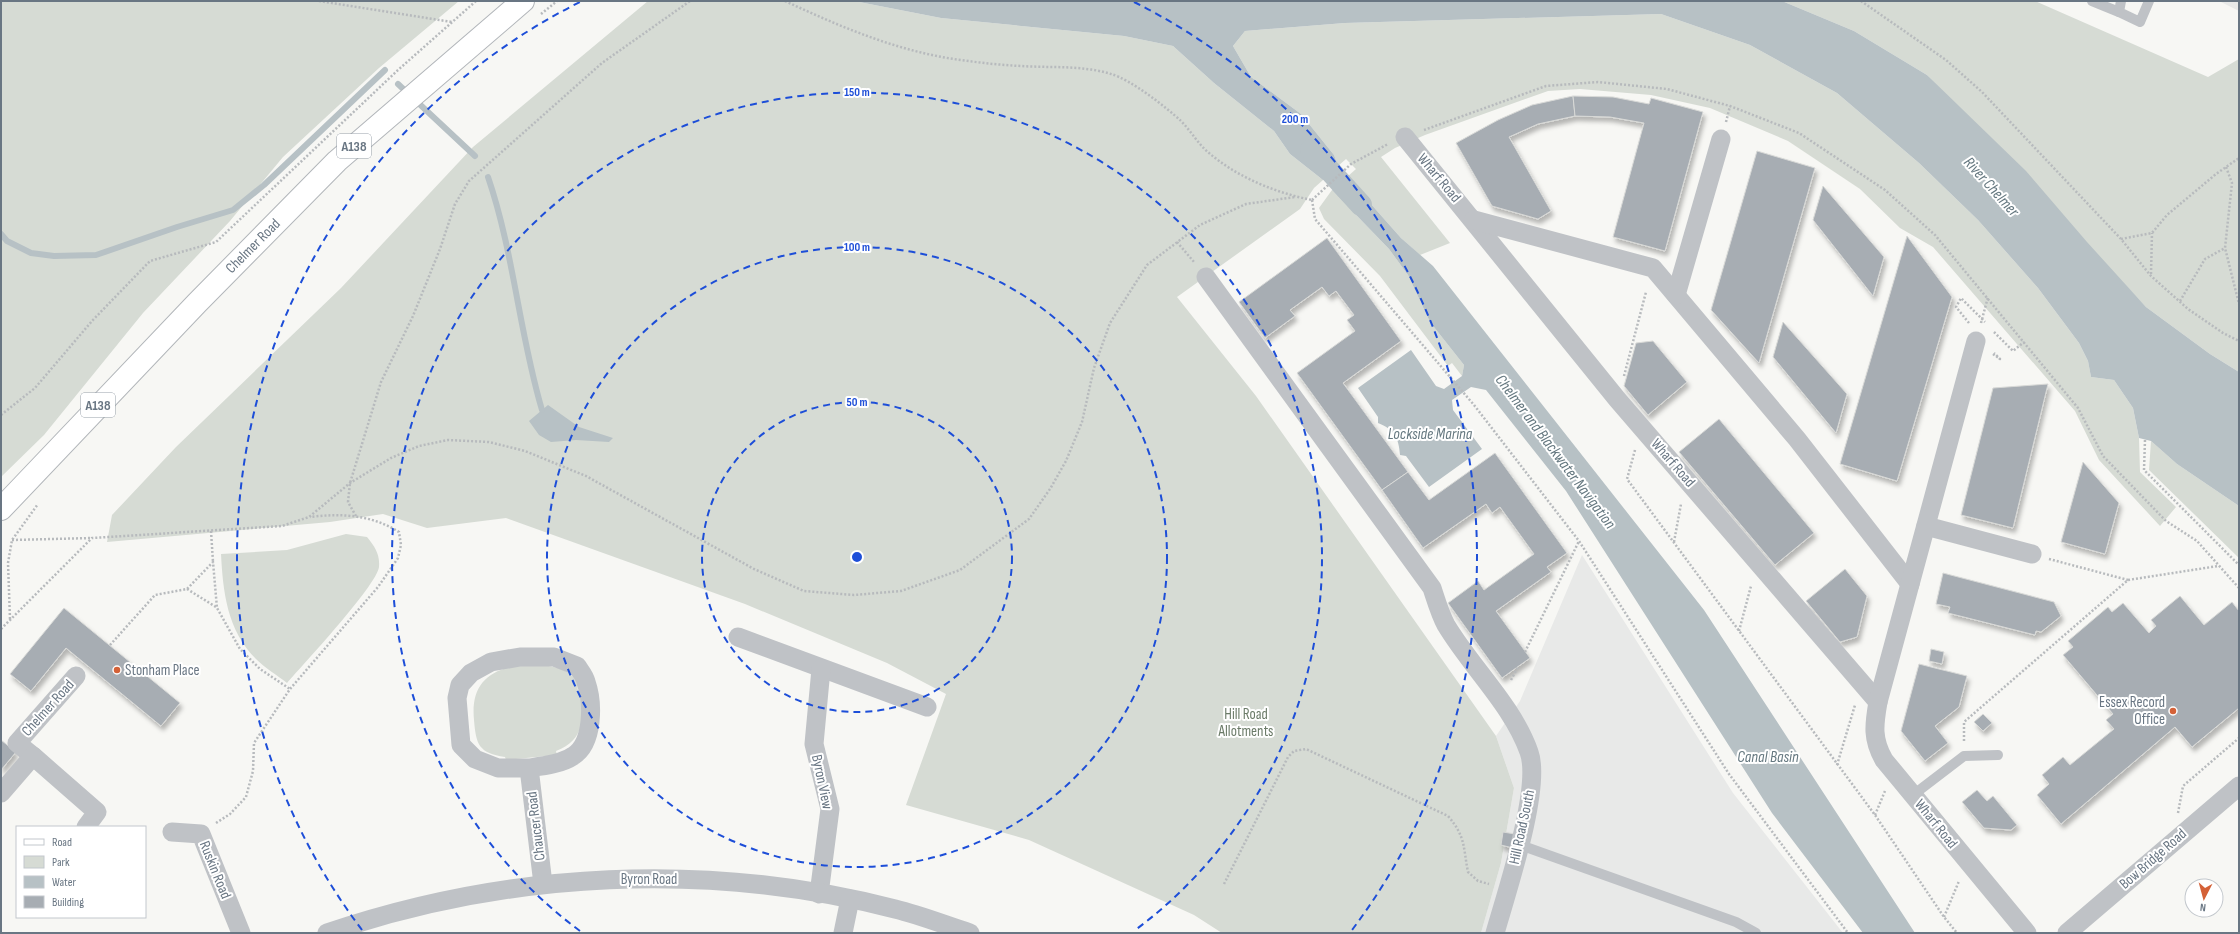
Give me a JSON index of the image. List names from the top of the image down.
{
  "streets": {
    "main road": ["A138", "Chelmer Road"],
    "street": [
      "Wharf Road",
      "Byron View",
      "Chaucer Road",
      "Hill Road South",
      "Bow Bridge Road",
      "Ruskin Road",
      "Byron Road"
    ]
  },
  "crossings": [
    ["Byron View", "Byron Road"],
    ["Chaucer Road", "Byron Road"]
  ],
  "water": [
    "River Chelmer",
    "Lockside Marina",
    "Chelmer and Blackwater Navigation",
    "Canal Basin"
  ],
  "parks": ["Hill Road Allotments"],
  "places": ["Stonham Place", "Essex Record Office"],
  "legend": [
    "Road",
    "Park",
    "Water",
    "Building"
  ],
  "north": "bottom",
  "rings": [
    "150 m",
    "200 m",
    "100 m",
    "50 m"
  ]
}
